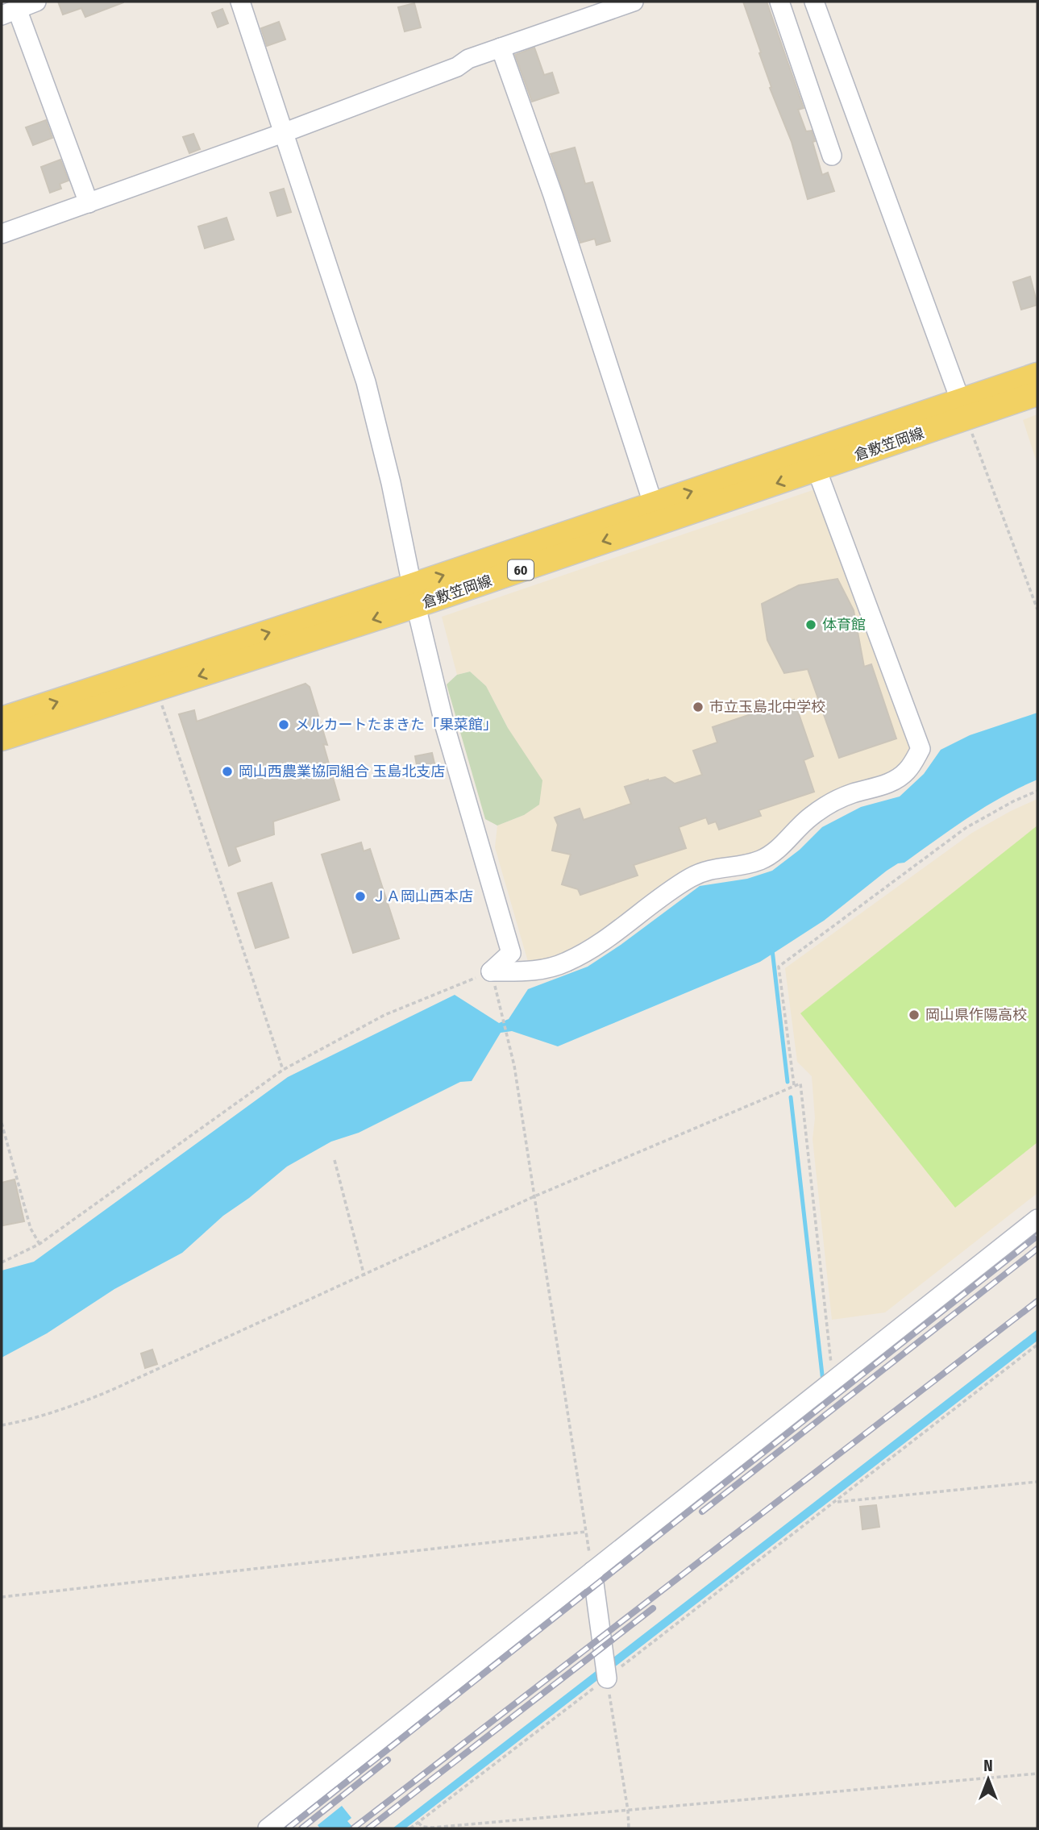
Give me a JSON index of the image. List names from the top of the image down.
{
  "streets": {
    "main road": ["倉敷笠岡線", "60"]
  },
  "places": [
    "体育館",
    "市立玉島北中学校",
    "メルカートたまきた「果菜館」",
    "岡山西農業協同組合 玉島北支店",
    "ＪＡ岡山西本店",
    "岡山県作陽高校"
  ],
  "north": "top"
}
